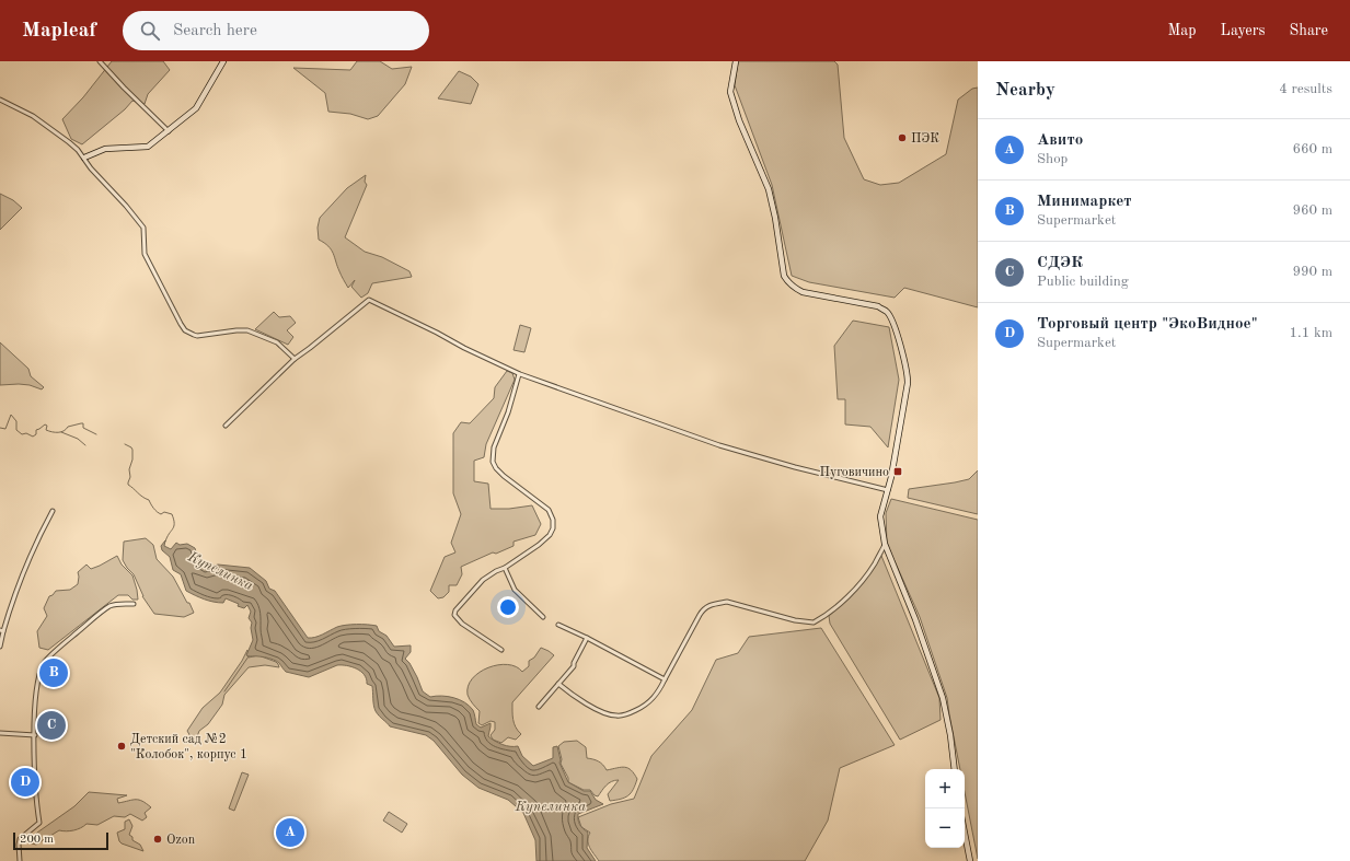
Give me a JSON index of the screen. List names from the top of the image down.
{
  "water": ["Купелинка"],
  "places": {
    "other": ["ПЭК", "Детский сад №2 \"Колобок\", корпус 1", "Ozon"],
    "transit": ["Пуговичино"]
  },
  "scale_bar": "200 m",
  "page": {
    "header": "Mapleaf",
    "search": "Search here",
    "nav": ["Map", "Layers", "Share"],
    "heading": ["Nearby", "4 results"],
    "list": [
      {
        "mark": "A",
        "name": "Авито",
        "note": "Shop",
        "value": "660 m"
      },
      {
        "mark": "B",
        "name": "Минимаркет",
        "note": "Supermarket",
        "value": "960 m"
      },
      {
        "mark": "C",
        "name": "СДЭК",
        "note": "Public building",
        "value": "990 m"
      },
      {
        "mark": "D",
        "name": "Торговый центр \"ЭкоВидное\"",
        "note": "Supermarket",
        "value": "1.1 km"
      }
    ],
    "pins": [
      "B",
      "C",
      "D",
      "A"
    ],
    "map_buttons": ["+", "−"],
    "scale": "200 m"
  }
}
